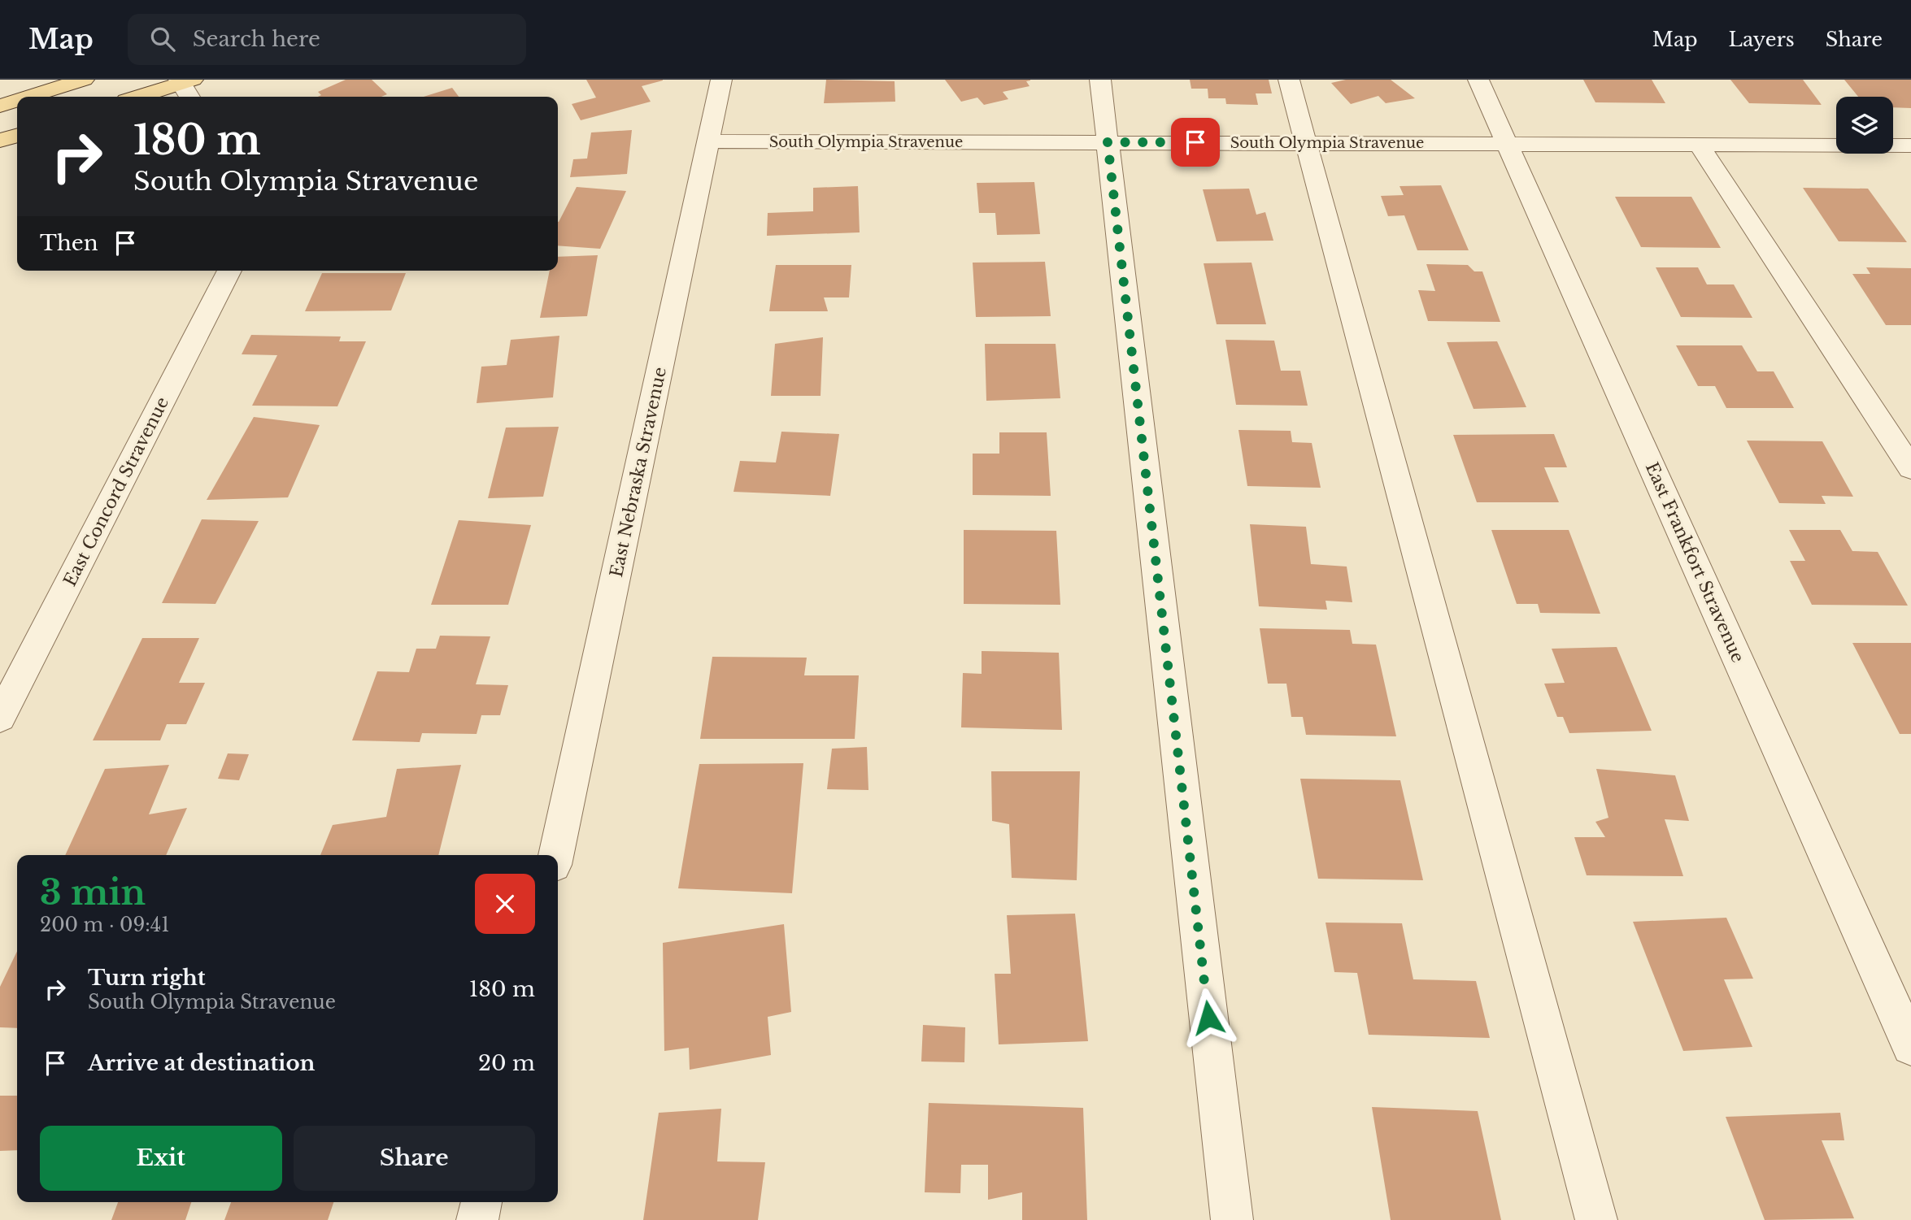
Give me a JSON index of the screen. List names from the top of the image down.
{
  "streets": {
    "street": [
      "South Olympia Stravenue",
      "East Nebraska Stravenue",
      "East Concord Stravenue",
      "East Frankfort Stravenue"
    ]
  },
  "crossings": [
    ["South Olympia Stravenue", "East Nebraska Stravenue"],
    ["South Olympia Stravenue", "East Frankfort Stravenue"]
  ],
  "page": {
    "header": "Map",
    "search": "Search here",
    "nav": ["Map", "Layers", "Share"],
    "turn": ["180 m", "South Olympia Stravenue"],
    "then": "Then",
    "heading": ["3 min", "200 m · 09:41"],
    "list": [
      {
        "name": "Turn right",
        "note": "South Olympia Stravenue",
        "value": "180 m"
      },
      {
        "name": "Arrive at destination",
        "value": "20 m"
      }
    ],
    "buttons": ["Exit", "Share"]
  }
}
